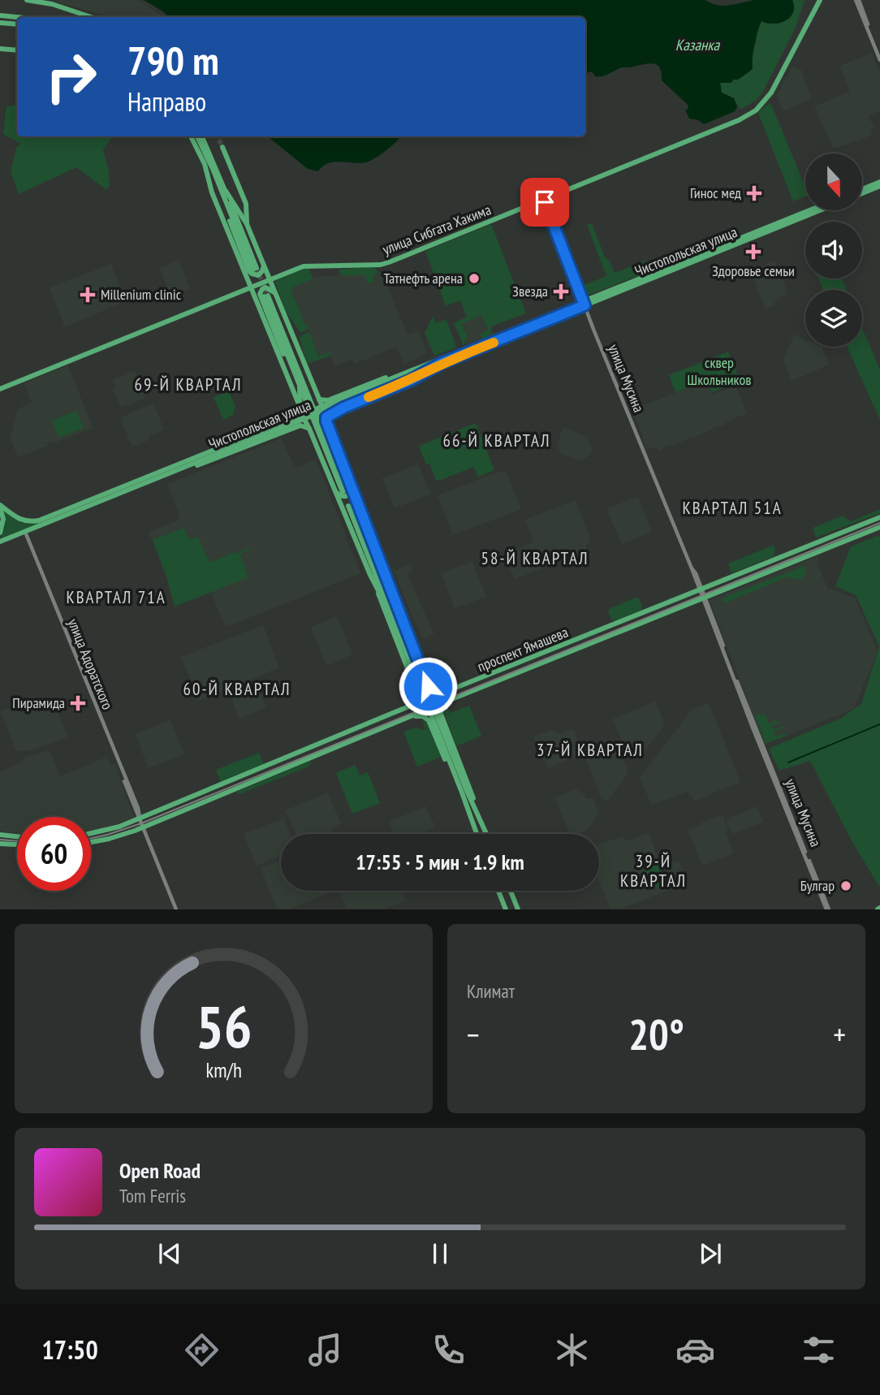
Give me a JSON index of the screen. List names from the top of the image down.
{
  "streets": {
    "main road": ["улица Сибгата Хакима", "Чистопольская улица", "проспект Ямашева"],
    "street": ["улица Мусина", "улица Адоратского"]
  },
  "crossings": [
    ["улица Сибгата Хакима", "улица Мусина"],
    ["Чистопольская улица", "улица Мусина"],
    ["Чистопольская улица", "улица Адоратского"],
    ["улица Мусина", "проспект Ямашева"],
    ["проспект Ямашева", "улица Адоратского"]
  ],
  "districts": [
    "69-Й КВАРТАЛ",
    "66-Й КВАРТАЛ",
    "КВАРТАЛ 51А",
    "58-Й КВАРТАЛ",
    "КВАРТАЛ 71А",
    "60-Й КВАРТАЛ",
    "37-Й КВАРТАЛ",
    "39-Й КВАРТАЛ"
  ],
  "water": ["Казанка"],
  "parks": ["сквер Школьников"],
  "places": {
    "health": [
      "Гинос мед",
      "Здоровье семьи",
      "Звезда",
      "Millenium clinic",
      "Пирамида"
    ],
    "other": ["Татнефть арена", "Булгар"]
  },
  "north": "bottom",
  "page": {
    "turn": ["790 m", "Направо"],
    "limit": "60",
    "trip": "17:55 · 5 мин · 1.9 km",
    "tile": "Климат",
    "heat": ["−", "20°", "+"],
    "song": ["Open Road", "Tom Ferris"],
    "tabs": "17:50",
    "gauge": ["56", "km/h"]
  }
}
